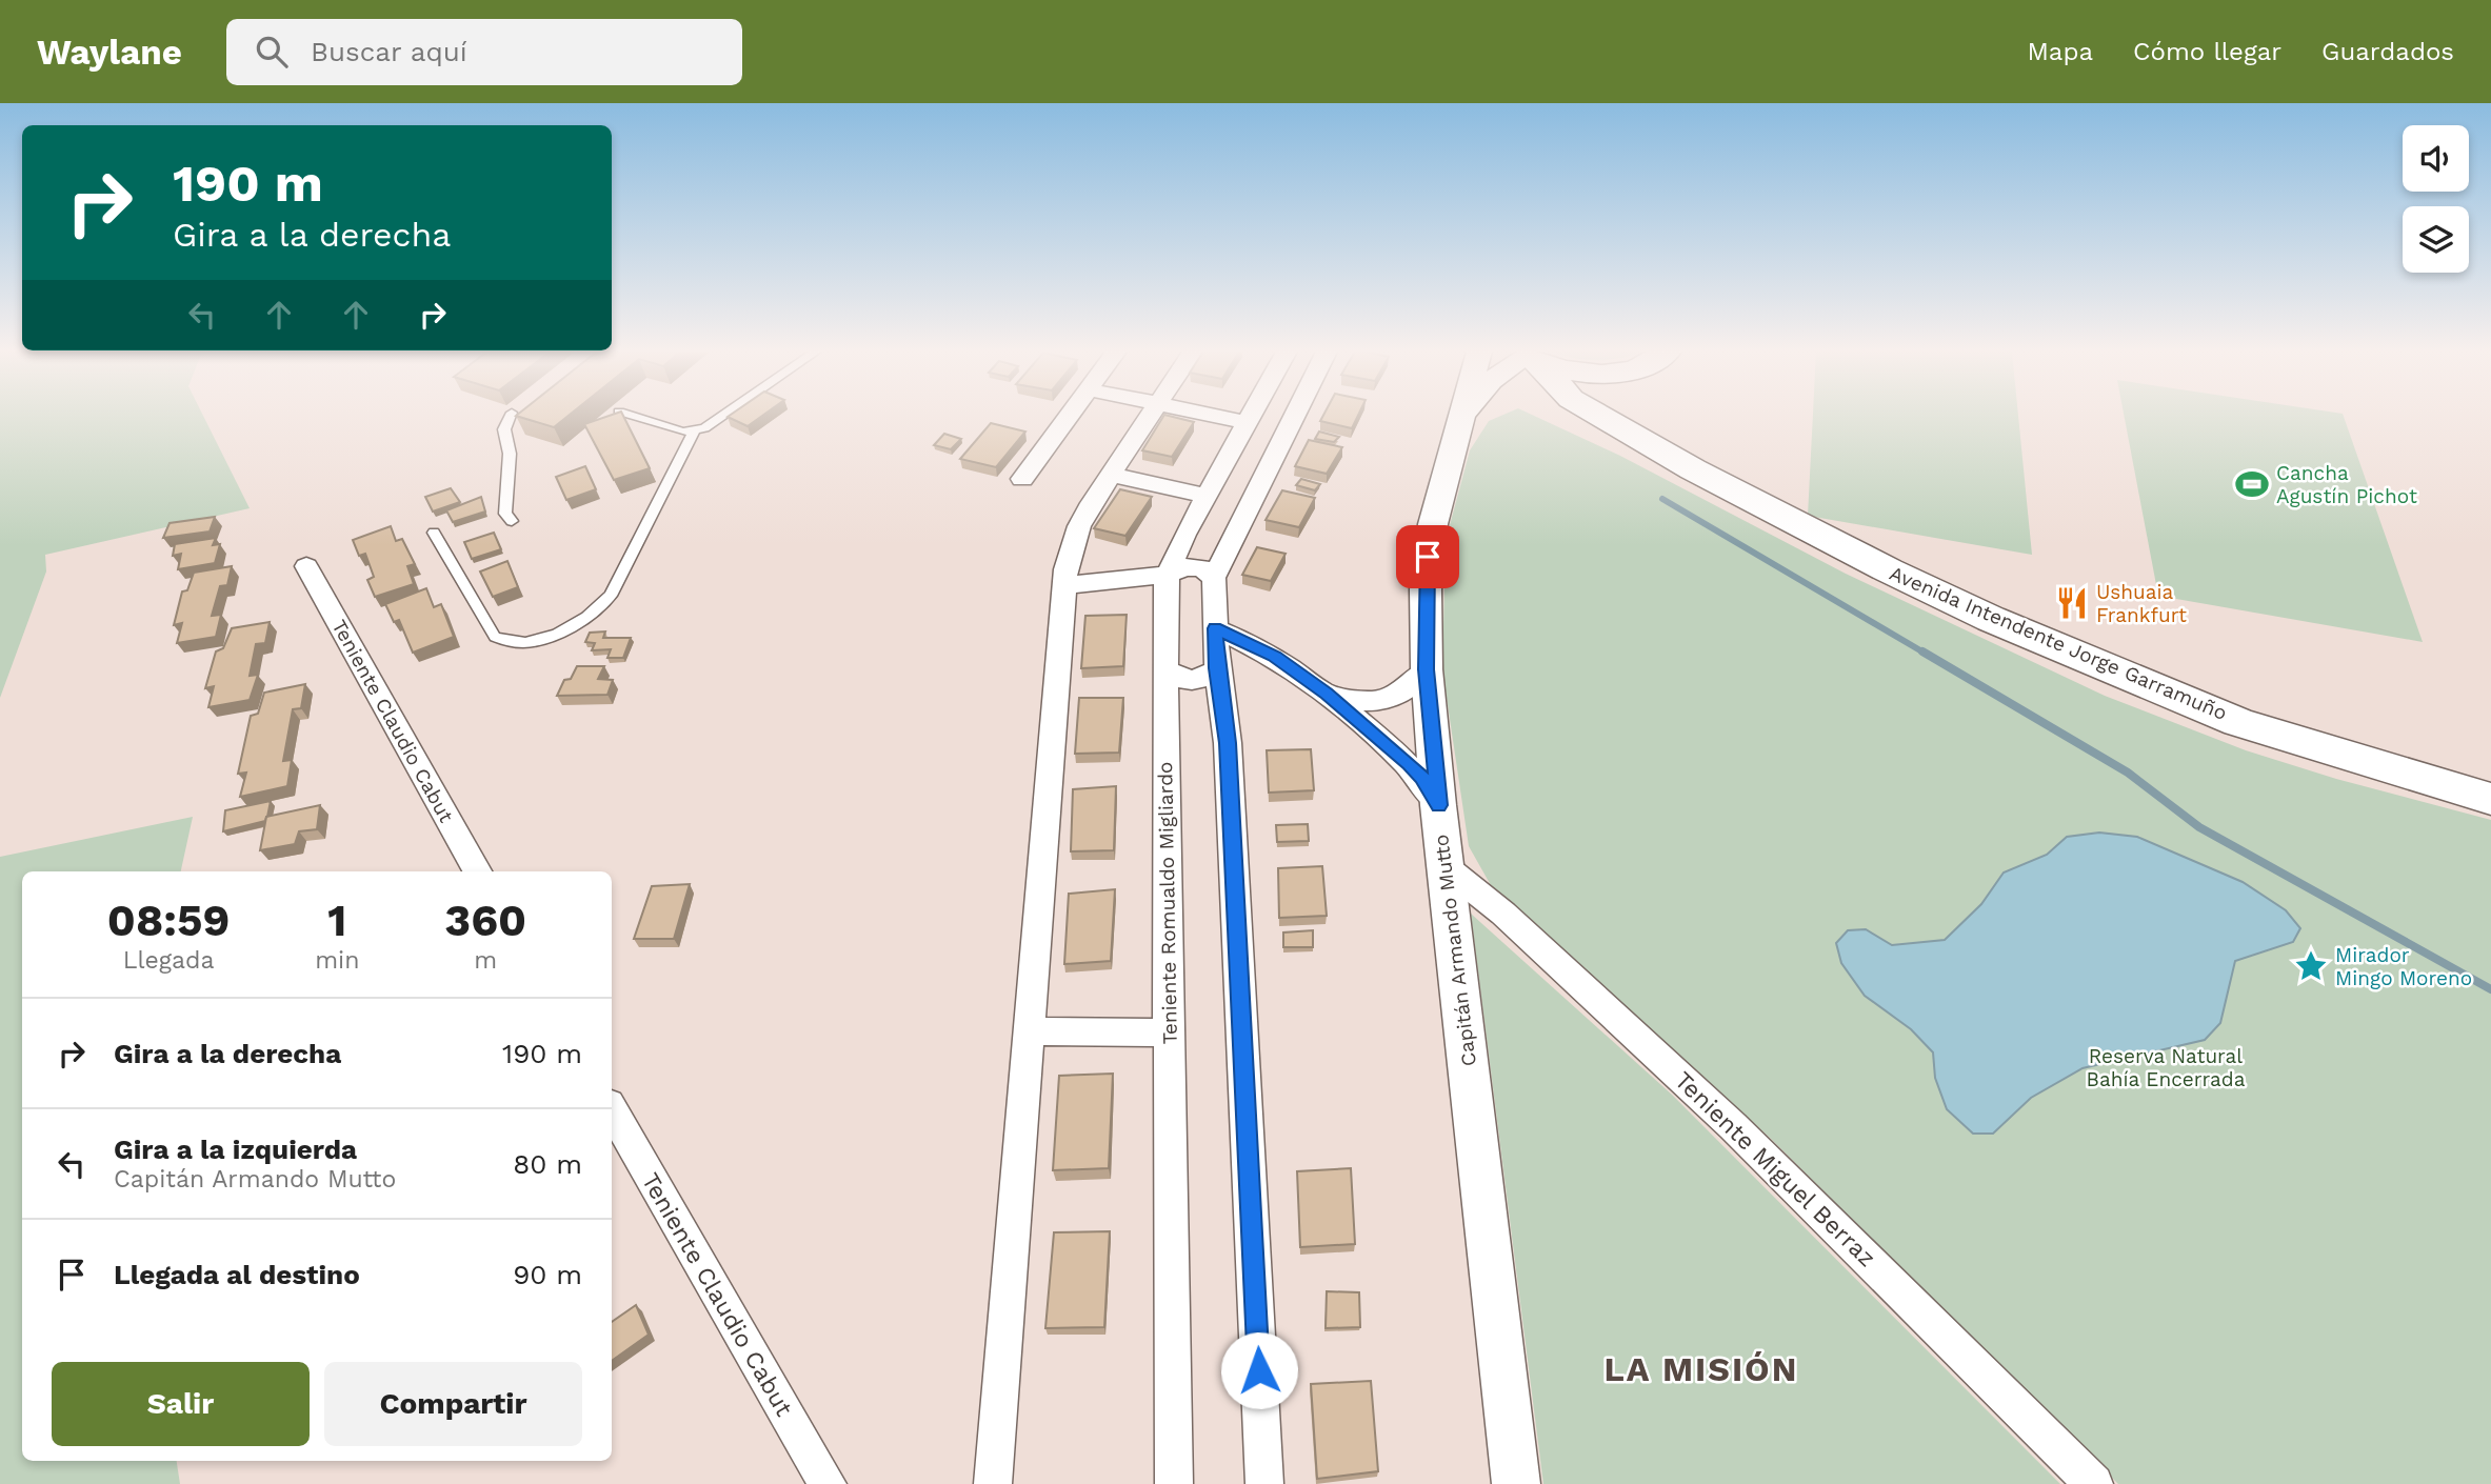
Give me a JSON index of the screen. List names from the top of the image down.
{
  "streets": {
    "main road": ["Avenida Intendente Jorge Garramuño"],
    "street": [
      "Teniente Claudio Cabut",
      "Teniente Romualdo Migliardo",
      "Capitán Armando Mutto",
      "Teniente Miguel Berraz"
    ]
  },
  "crossings": [
    ["Capitán Armando Mutto", "Teniente Miguel Berraz"]
  ],
  "districts": ["LA MISIÓN"],
  "parks": ["Reserva Natural Bahía Encerrada"],
  "places": {
    "sports": ["Cancha Agustín Pichot"],
    "restaurant": ["Ushuaia Frankfurt"],
    "place": ["Mirador Mingo Moreno"]
  },
  "page": {
    "header": "Waylane",
    "search": "Buscar aquí",
    "nav": ["Mapa", "Cómo llegar", "Guardados"],
    "turn": ["190 m", "Gira a la derecha"],
    "eta": [
      "08:59",
      "Llegada",
      "1",
      "min",
      "360",
      "m"
    ],
    "list": [
      {
        "name": "Gira a la derecha",
        "value": "190 m"
      },
      {
        "name": "Gira a la izquierda",
        "note": "Capitán Armando Mutto",
        "value": "80 m"
      },
      {
        "name": "Llegada al destino",
        "value": "90 m"
      }
    ],
    "buttons": ["Salir", "Compartir"]
  }
}
